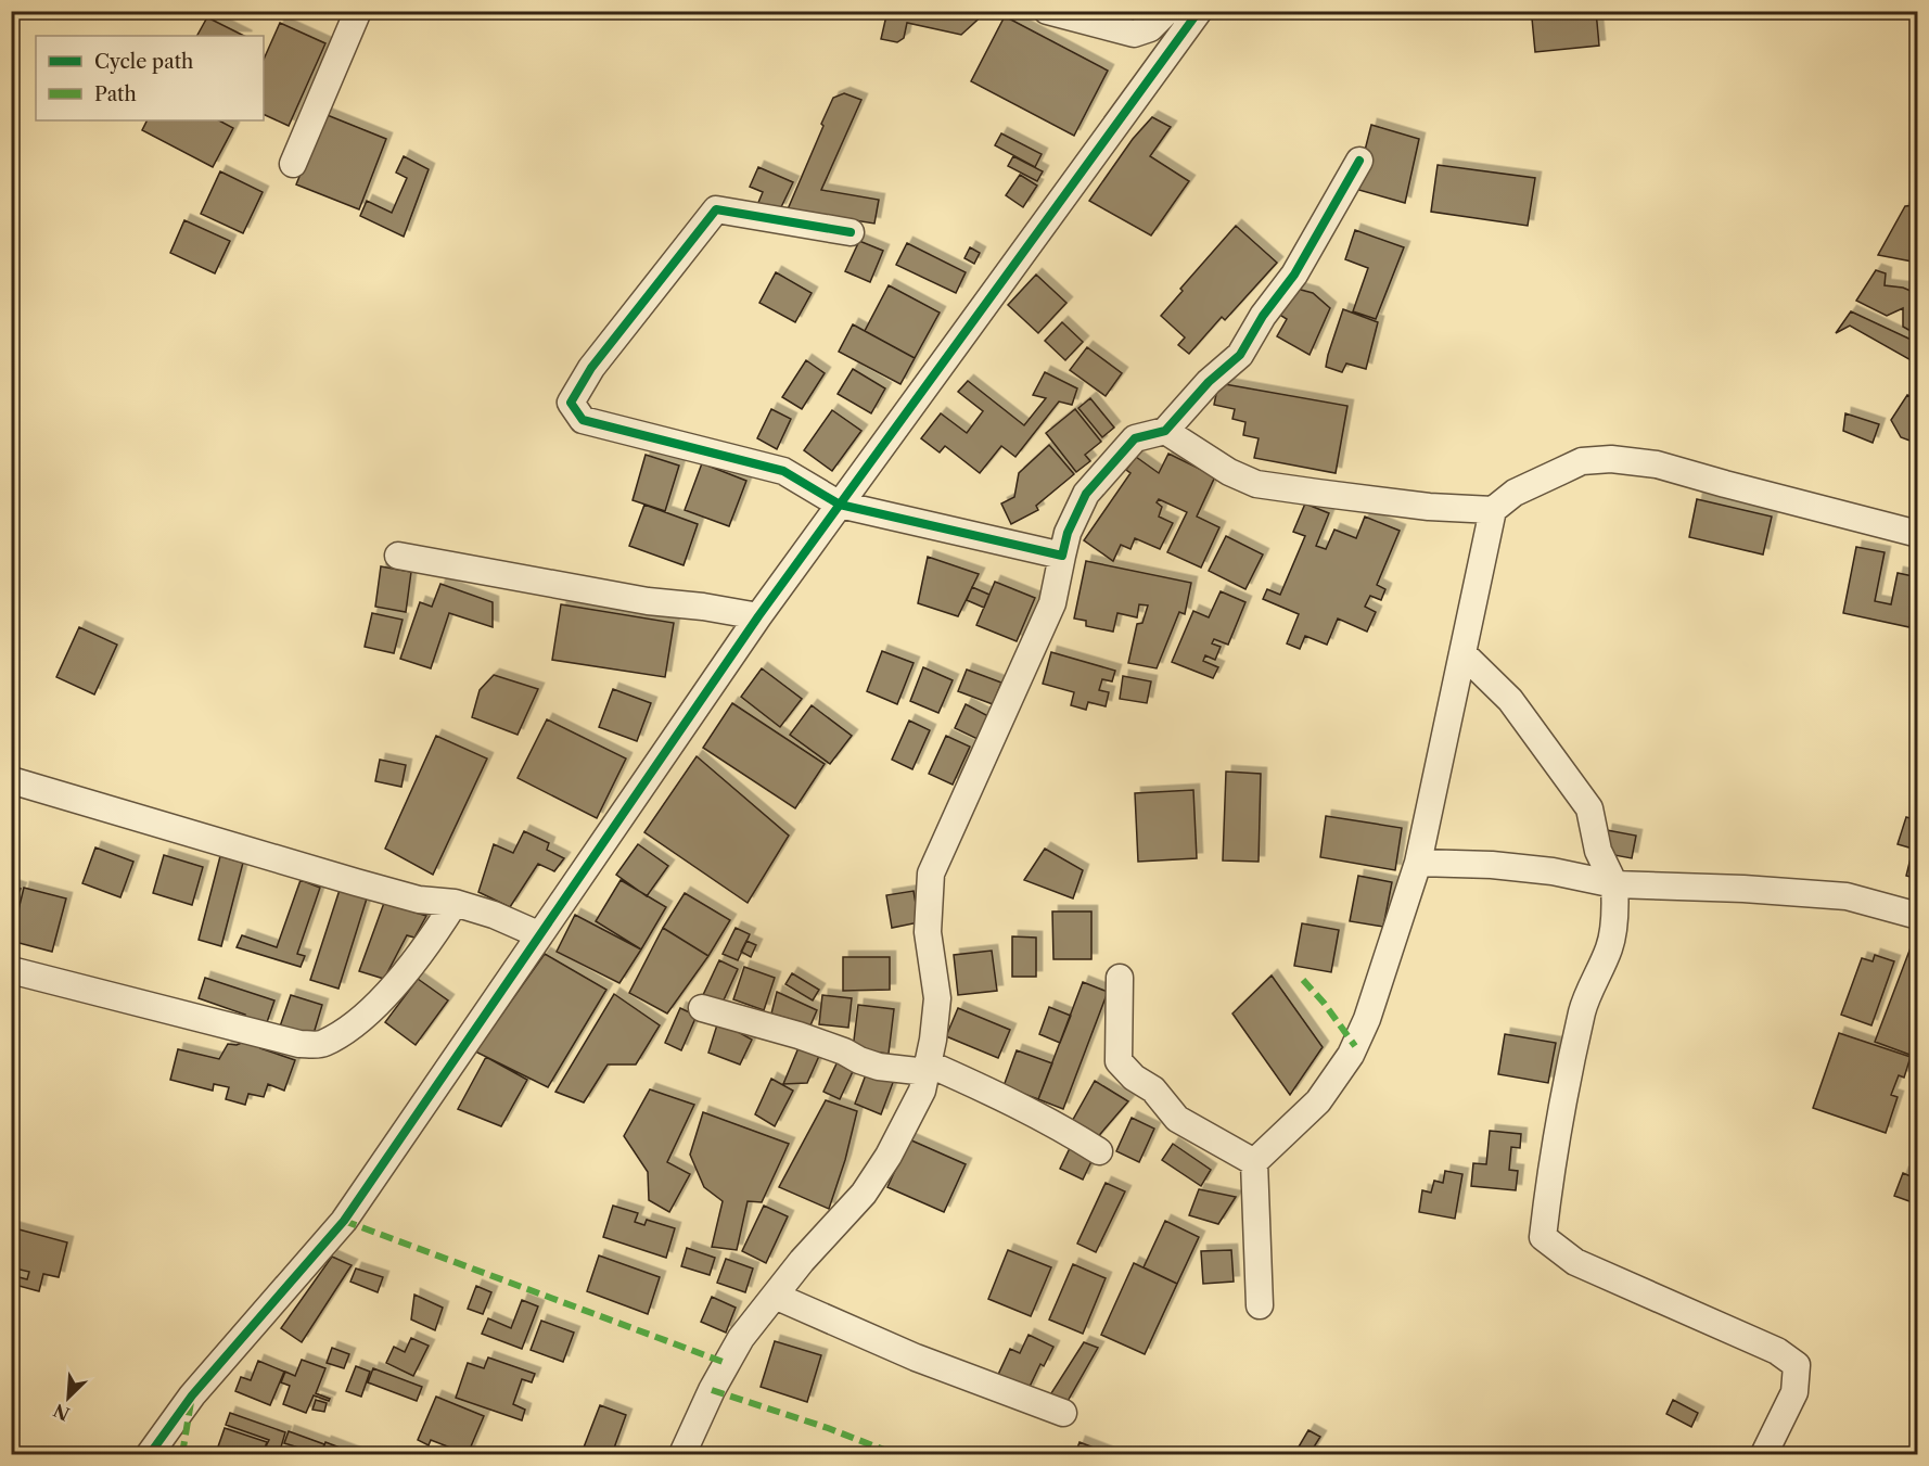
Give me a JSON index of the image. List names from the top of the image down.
{
  "legend": ["Cycle path", "Path"],
  "north": "bottom left"
}
